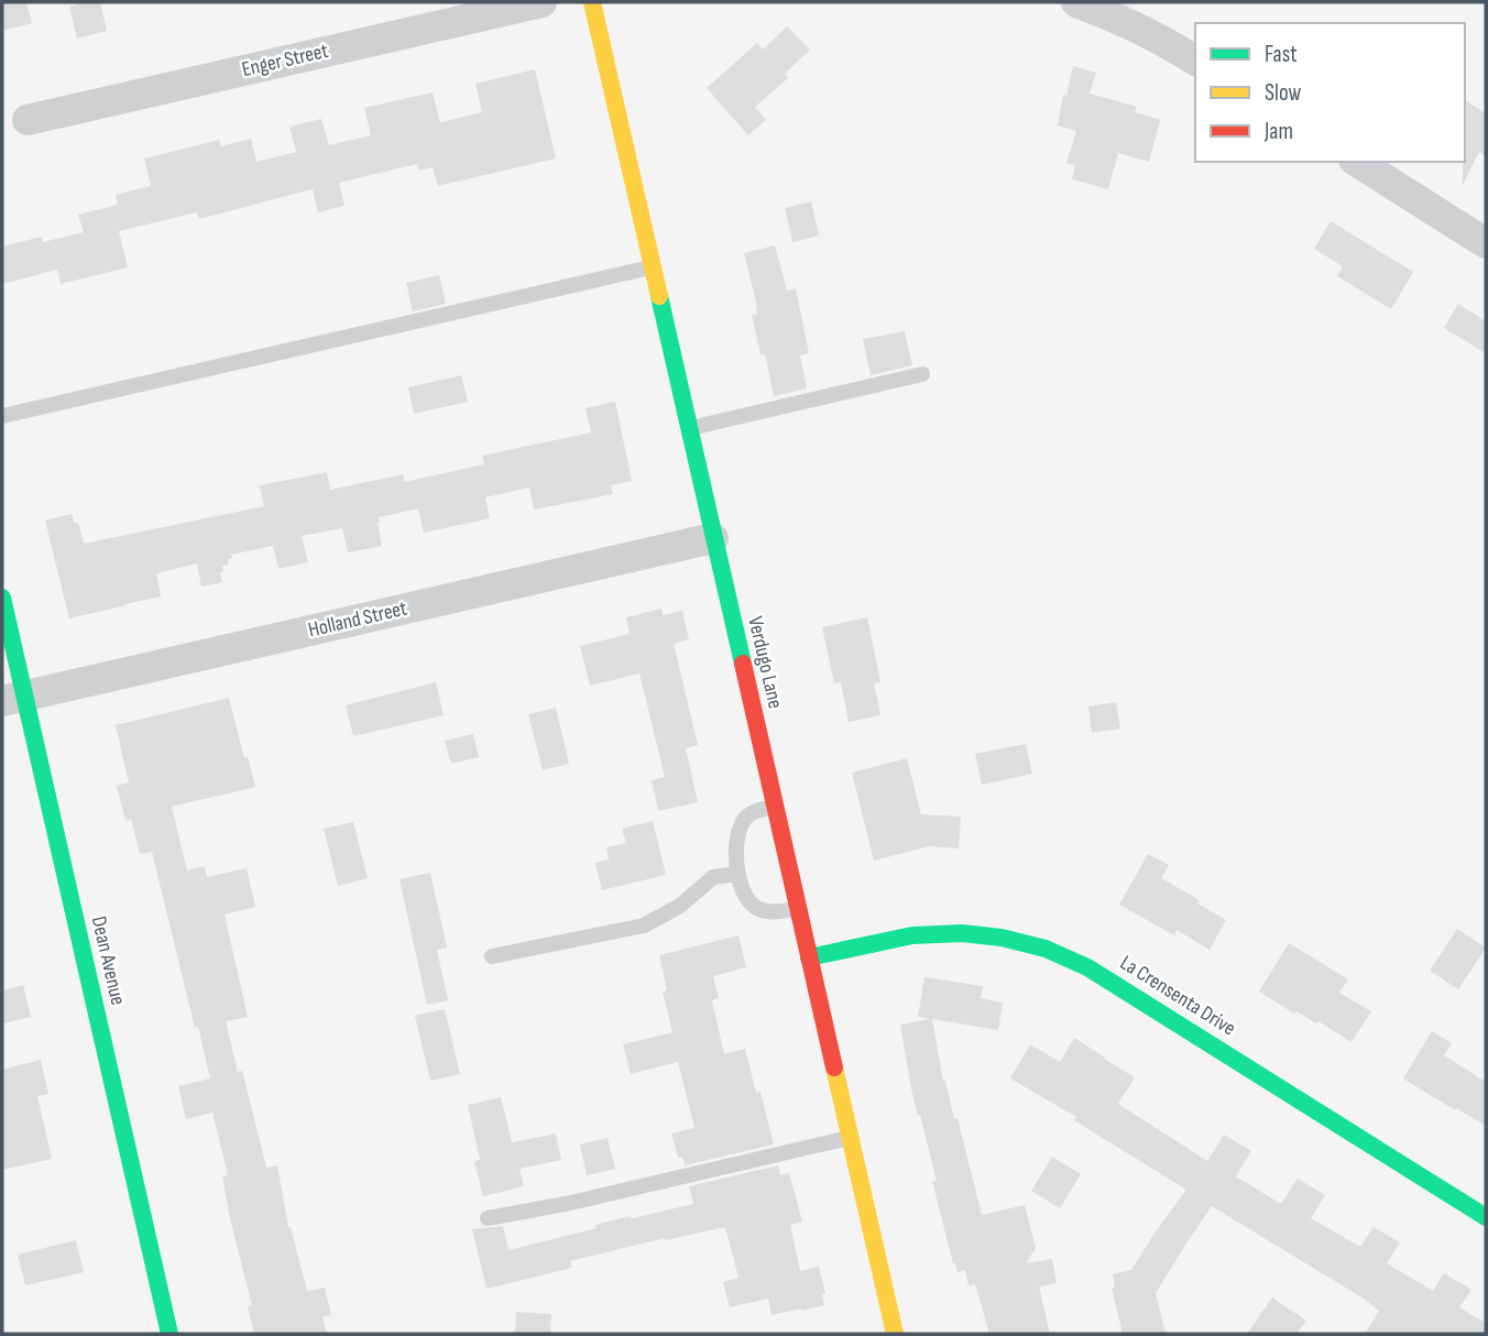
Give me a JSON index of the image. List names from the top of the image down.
{
  "streets": {
    "street": [
      "Enger Street",
      "Holland Street",
      "Verdugo Lane",
      "Dean Avenue",
      "La Crensenta Drive"
    ]
  },
  "crossings": [
    ["Holland Street", "Verdugo Lane"],
    ["Holland Street", "Dean Avenue"],
    ["Verdugo Lane", "La Crensenta Drive"]
  ],
  "legend": ["Fast", "Slow", "Jam"]
}
